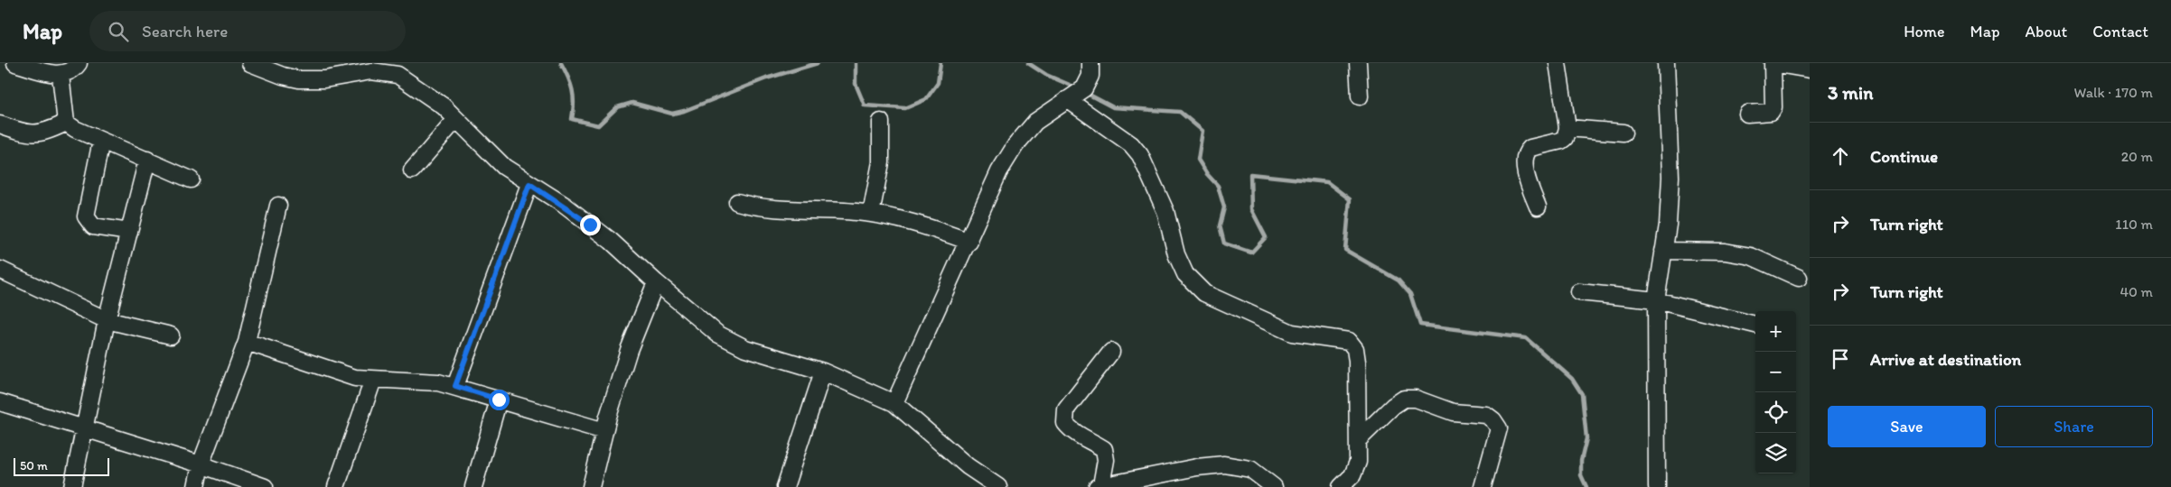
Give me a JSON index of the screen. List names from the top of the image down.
{
  "scale_bar": "50 m",
  "page": {
    "header": "Map",
    "search": "Search here",
    "nav": [
      "Home",
      "Map",
      "About",
      "Contact"
    ],
    "heading": ["3 min", "Walk · 170 m"],
    "list": [
      ["Continue", "20 m"],
      ["Turn right", "110 m"],
      ["Turn right", "40 m"],
      "Arrive at destination"
    ],
    "map_buttons": ["+", "−"],
    "buttons": ["Save", "Share"],
    "scale": "50 m"
  }
}
